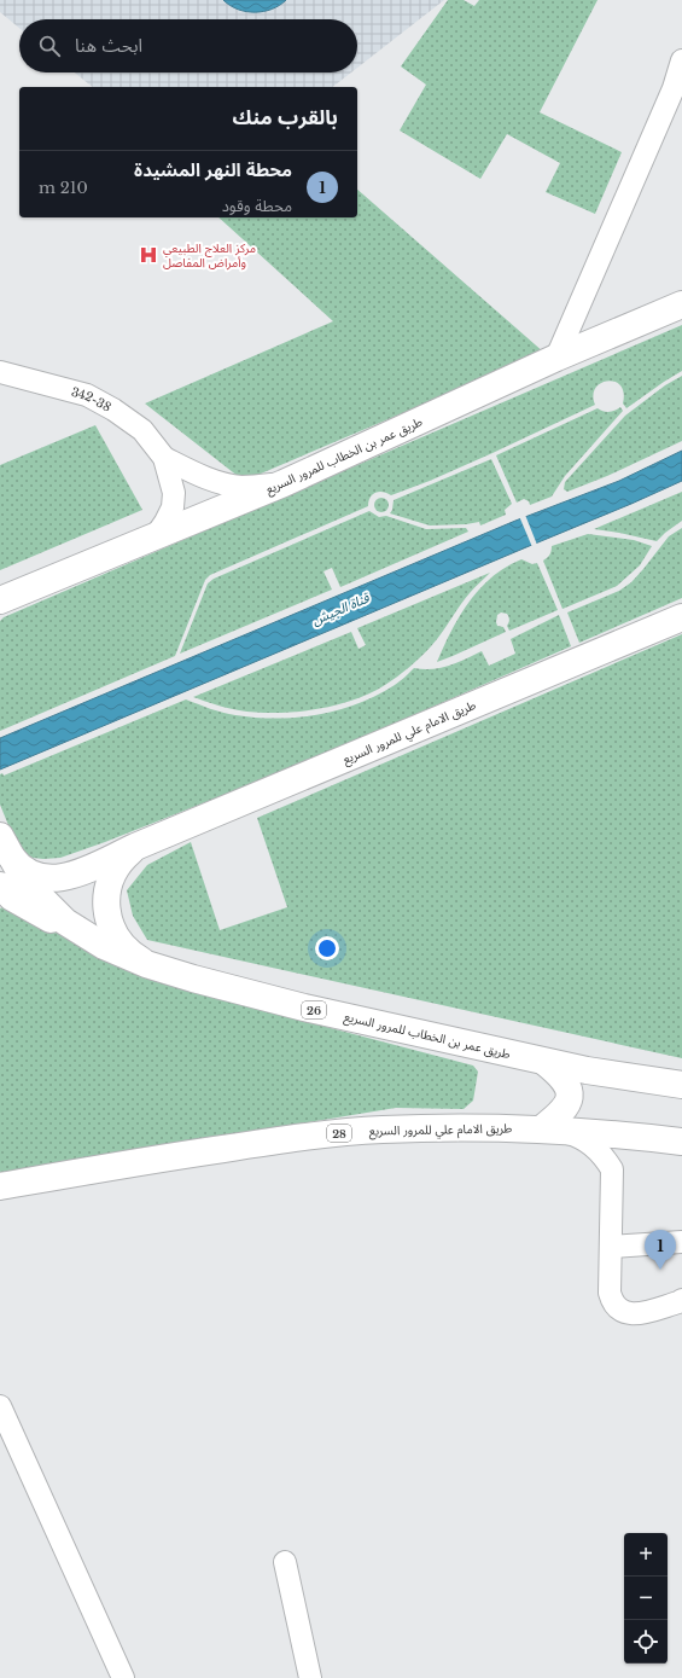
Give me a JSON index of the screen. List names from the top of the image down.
{
  "streets": {
    "main road": [
      "طريق عمر بن الخطاب للمرور السريع",
      "طريق الامام علي للمرور السريع",
      "26",
      "28"
    ],
    "street": ["342-38"]
  },
  "crossings": [
    ["طريق عمر بن الخطاب للمرور السريع", "طريق الامام علي للمرور السريع"]
  ],
  "water": ["قناة الجيش"],
  "places": {
    "hospital": ["مركز العلاج الطبيعي وأمراض المفاصل"]
  },
  "page": {
    "search": "ابحث هنا",
    "heading": "بالقرب منك",
    "list": [
      {
        "mark": "1",
        "name": "محطة النهر المشيدة",
        "note": "محطة وقود",
        "value": "210 m"
      }
    ],
    "pins": "1",
    "map_buttons": ["+", "−"]
  }
}
